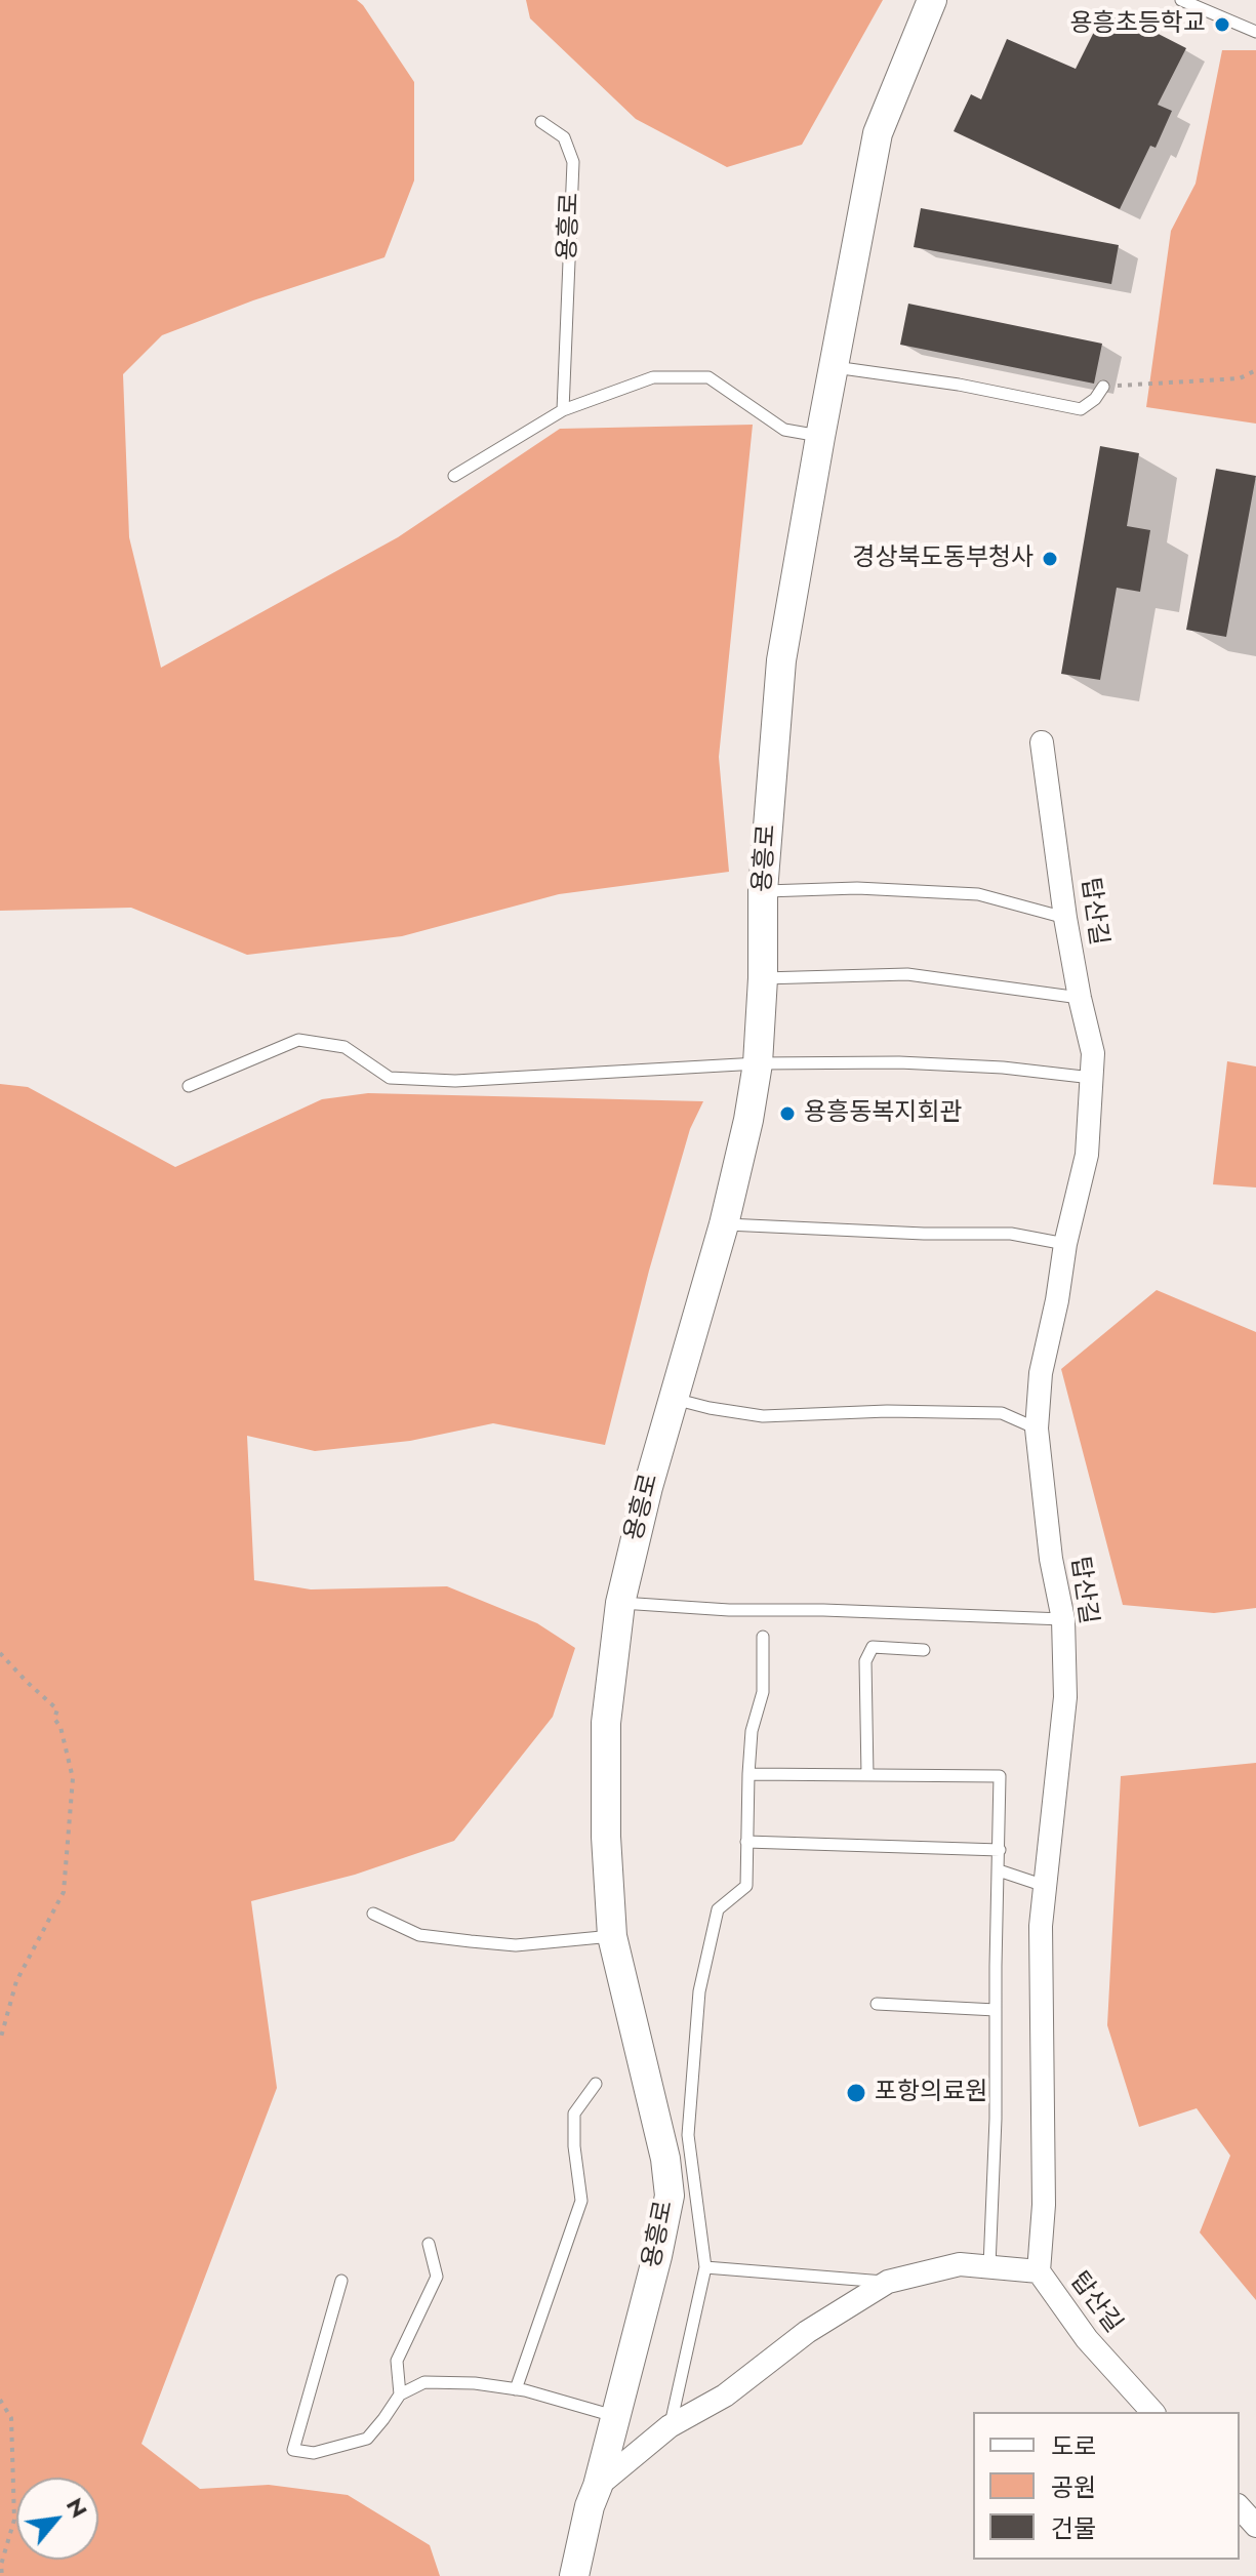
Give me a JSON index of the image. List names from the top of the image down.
{
  "streets": {
    "street": ["용흥로", "탑산길"]
  },
  "places": [
    "용흥초등학교",
    "경상북도동부청사",
    "용흥동복지회관",
    "포항의료원"
  ],
  "legend": ["도로", "공원", "건물"],
  "north": "top right"
}
